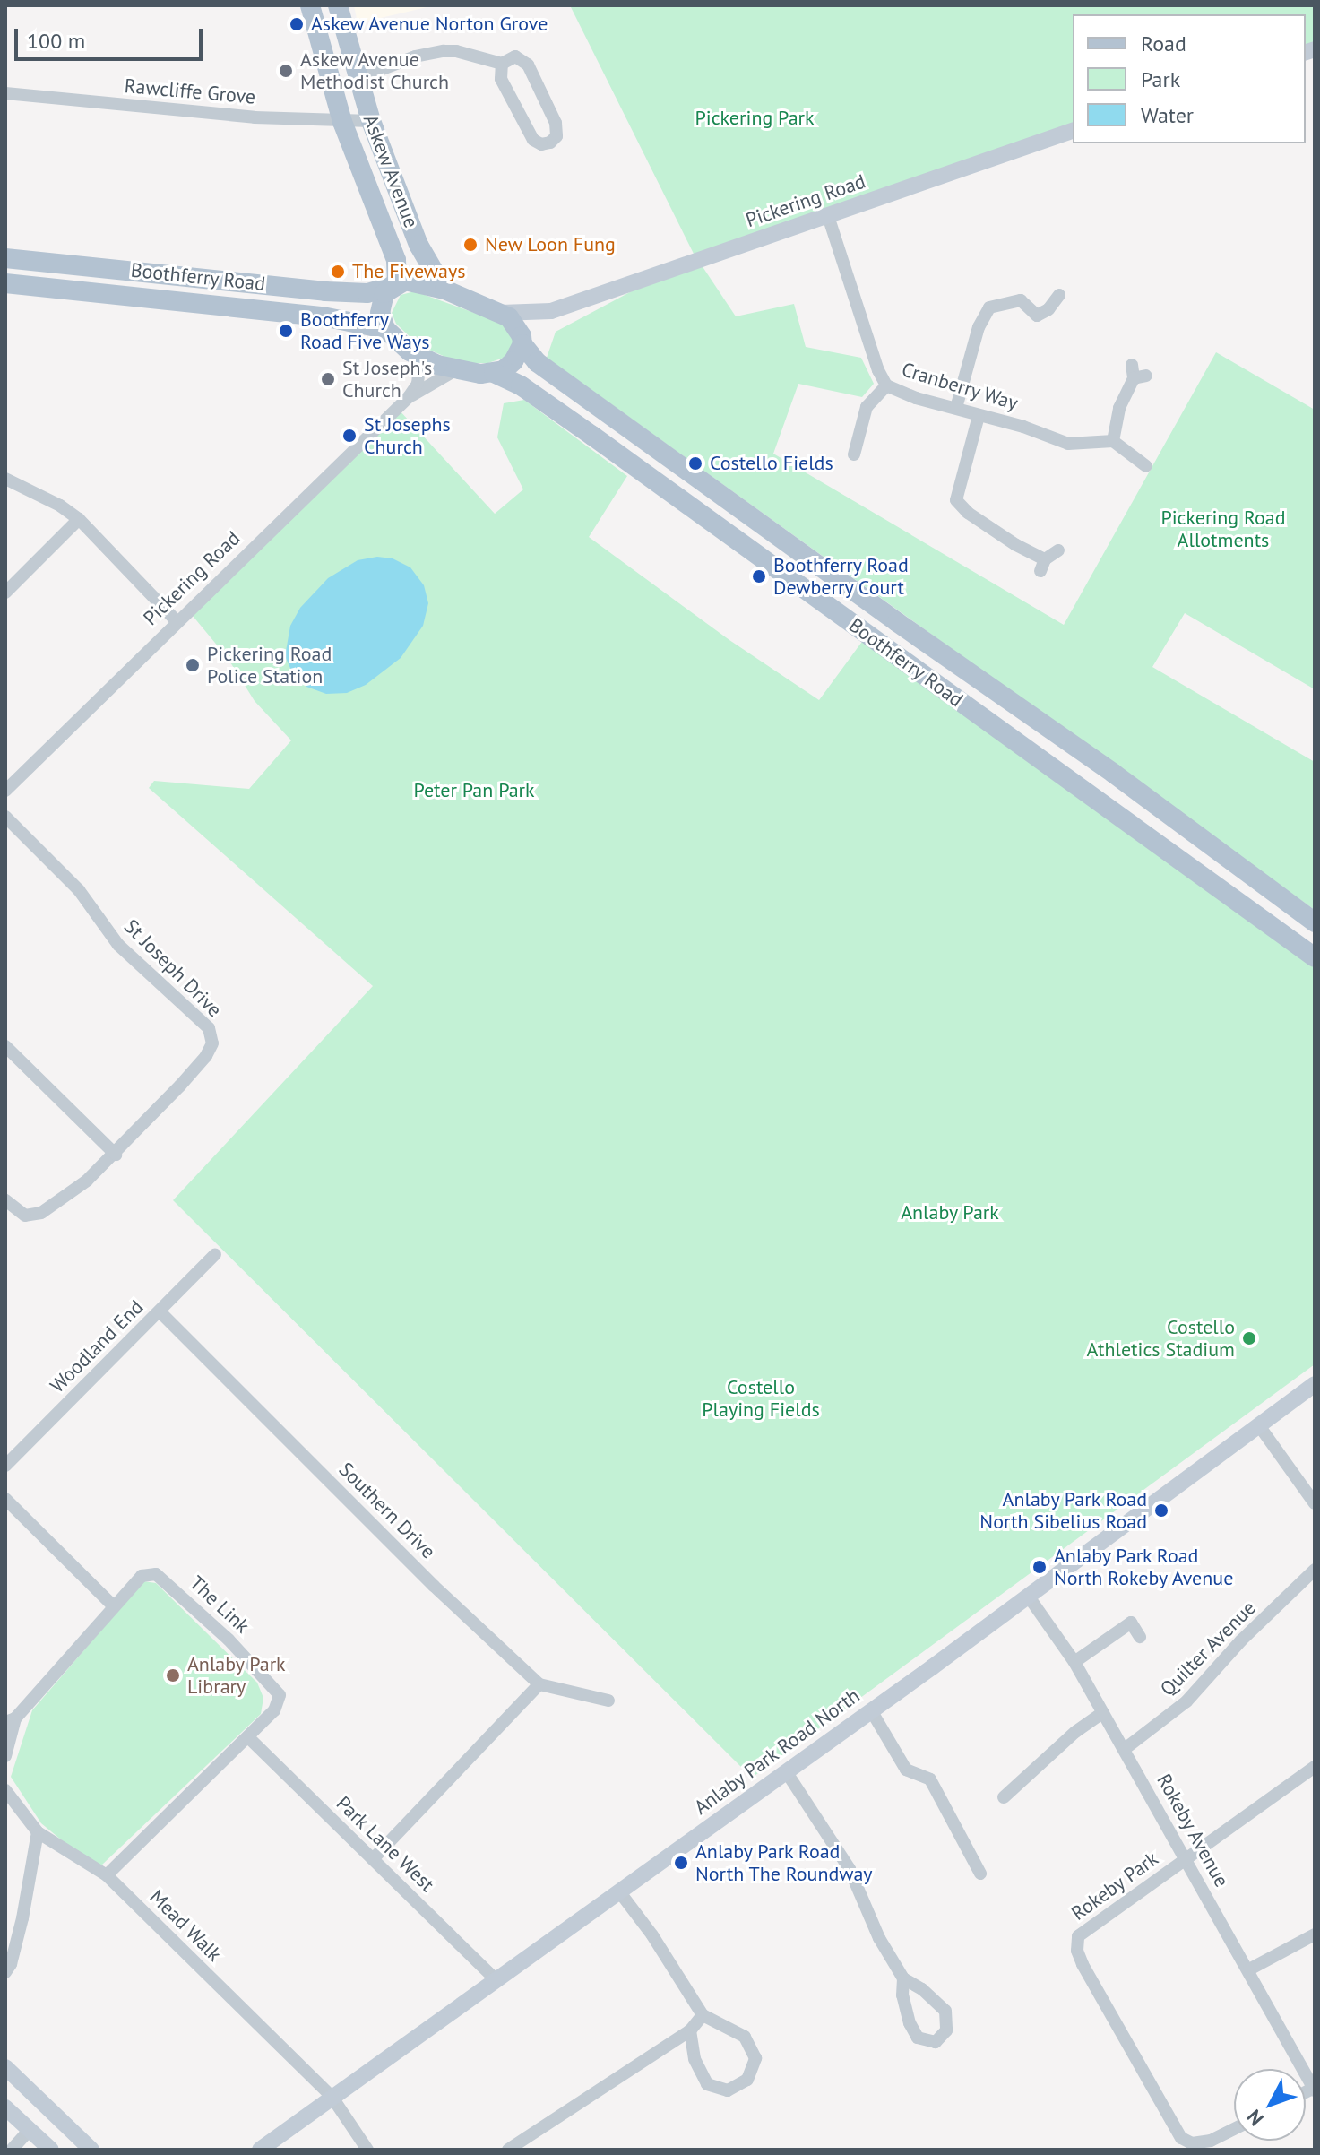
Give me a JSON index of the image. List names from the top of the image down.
{
  "streets": {
    "main road": ["Askew Avenue", "Boothferry Road"],
    "street": [
      "Rawcliffe Grove",
      "Pickering Road",
      "Cranberry Way",
      "St Joseph Drive",
      "Woodland End",
      "Southern Drive",
      "The Link",
      "Quilter Avenue",
      "Anlaby Park Road North",
      "Rokeby Avenue",
      "Park Lane West",
      "Rokeby Park",
      "Mead Walk"
    ]
  },
  "crossings": [
    ["Rawcliffe Grove", "Askew Avenue"],
    ["Askew Avenue", "Boothferry Road"],
    ["Pickering Road", "Boothferry Road"],
    ["Pickering Road", "Cranberry Way"],
    ["Woodland End", "Southern Drive"],
    ["The Link", "Park Lane West"],
    ["Quilter Avenue", "Rokeby Avenue"],
    ["Anlaby Park Road North", "Rokeby Avenue"],
    ["Anlaby Park Road North", "Park Lane West"],
    ["Anlaby Park Road North", "Mead Walk"],
    ["Rokeby Avenue", "Rokeby Park"]
  ],
  "parks": [
    "Pickering Park",
    "Pickering Road Allotments",
    "Peter Pan Park",
    "Anlaby Park",
    "Costello Playing Fields"
  ],
  "places": [
    "Askew Avenue Norton Grove",
    "Askew Avenue Methodist Church",
    "New Loon Fung",
    "The Fiveways",
    "Boothferry Road Five Ways",
    "St Joseph's Church",
    "St Josephs Church",
    "Costello Fields",
    "Boothferry Road Dewberry Court",
    "Pickering Road Police Station",
    "Costello Athletics Stadium",
    "Anlaby Park Road North Sibelius Road",
    "Anlaby Park Road North Rokeby Avenue",
    "Anlaby Park Library",
    "Anlaby Park Road North The Roundway"
  ],
  "legend": ["Road", "Park", "Water"],
  "scale_bar": "100 m",
  "north": "bottom left"
}
